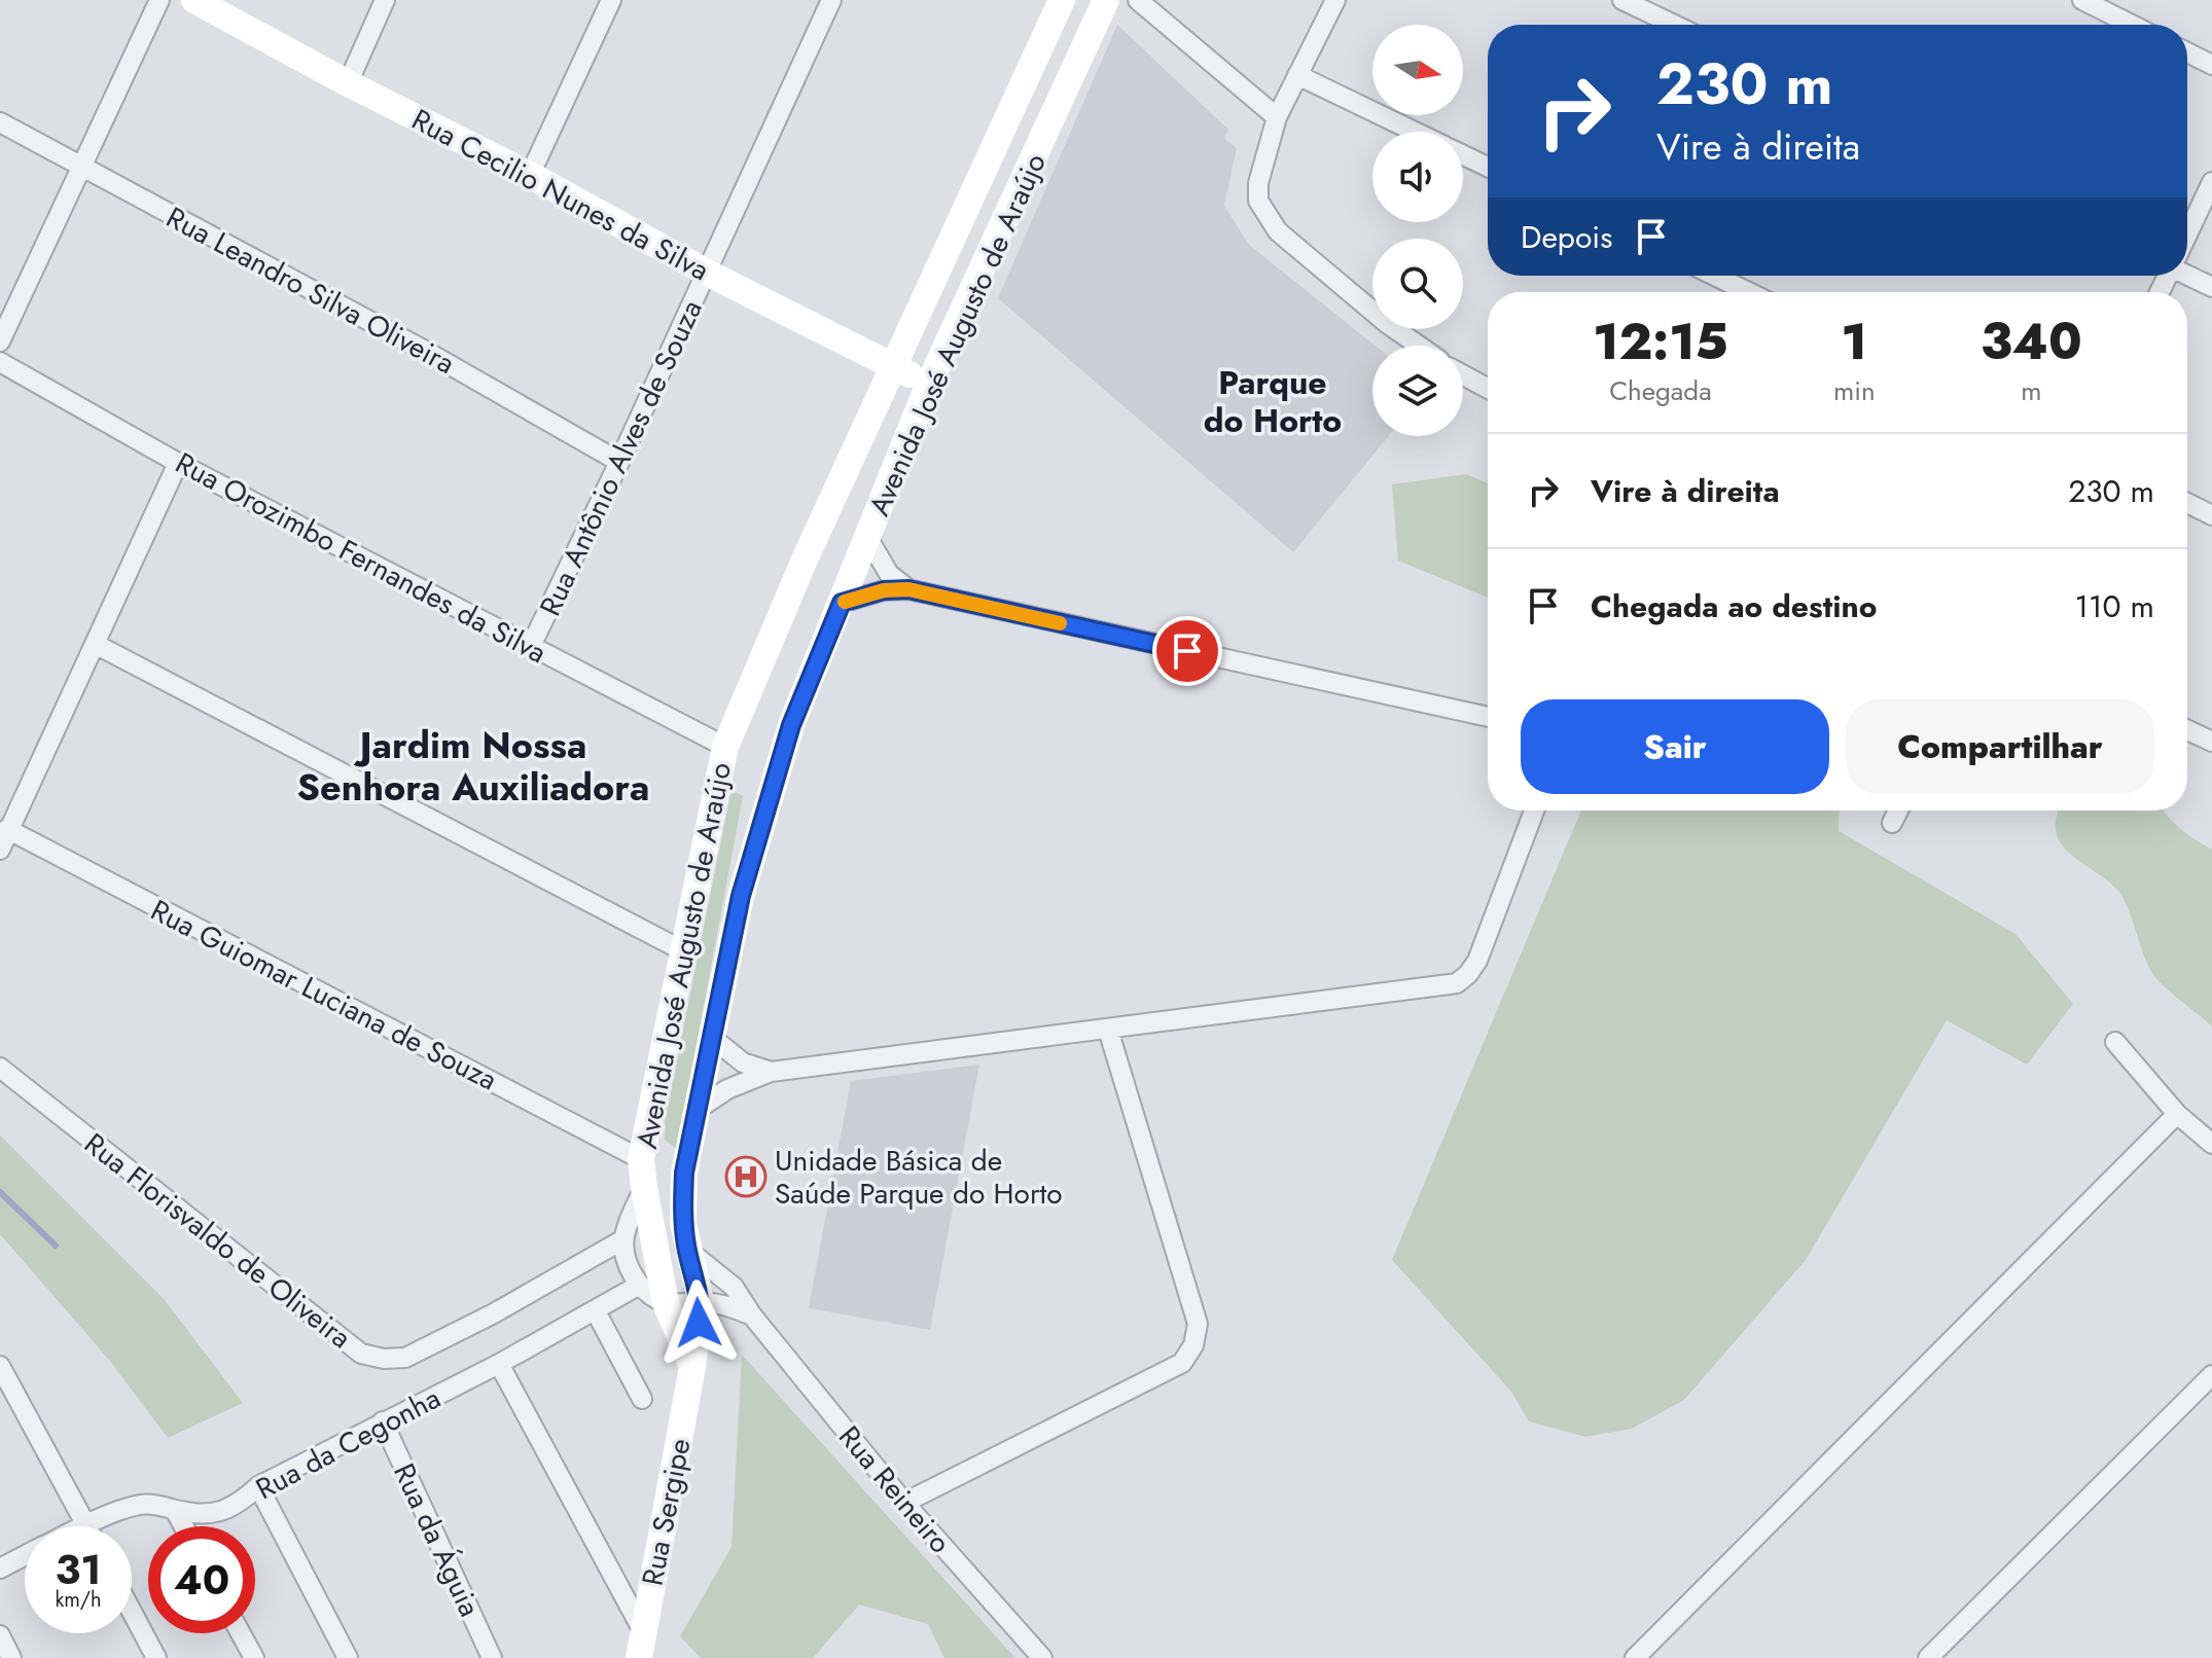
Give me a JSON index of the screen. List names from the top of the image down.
{
  "streets": {
    "street": [
      "Rua Cecilio Nunes da Silva",
      "Rua Leandro Silva Oliveira",
      "Avenida José Augusto de Araújo",
      "Rua Antônio Alves de Souza",
      "Rua Orozimbo Fernandes da Silva",
      "Rua Guiomar Luciana de Souza",
      "Rua Florisvaldo de Oliveira",
      "Rua da Cegonha",
      "Rua Reineiro",
      "Rua Sergipe",
      "Rua da Águia"
    ]
  },
  "crossings": [
    ["Rua Cecilio Nunes da Silva", "Avenida José Augusto de Araújo"],
    ["Rua Cecilio Nunes da Silva", "Rua Antônio Alves de Souza"],
    ["Rua Leandro Silva Oliveira", "Rua Antônio Alves de Souza"],
    ["Avenida José Augusto de Araújo", "Rua Orozimbo Fernandes da Silva"],
    ["Avenida José Augusto de Araújo", "Rua Guiomar Luciana de Souza"],
    ["Avenida José Augusto de Araújo", "Rua Reineiro"],
    ["Avenida José Augusto de Araújo", "Rua Sergipe"],
    ["Rua Antônio Alves de Souza", "Rua Orozimbo Fernandes da Silva"],
    ["Rua da Cegonha", "Rua da Águia"]
  ],
  "districts": ["Parque do Horto", "Jardim Nossa Senhora Auxiliadora"],
  "places": {
    "hospital": ["Unidade Básica de Saúde Parque do Horto"]
  },
  "north": "right",
  "page": {
    "turn": ["230 m", "Vire à direita"],
    "then": "Depois",
    "eta": [
      "12:15",
      "Chegada",
      "1",
      "min",
      "340",
      "m"
    ],
    "list": [
      {
        "name": "Vire à direita",
        "value": "230 m"
      },
      {
        "name": "Chegada ao destino",
        "value": "110 m"
      }
    ],
    "buttons": ["Sair", "Compartilhar"],
    "speed": "31 km/h",
    "limit": "40"
  }
}
